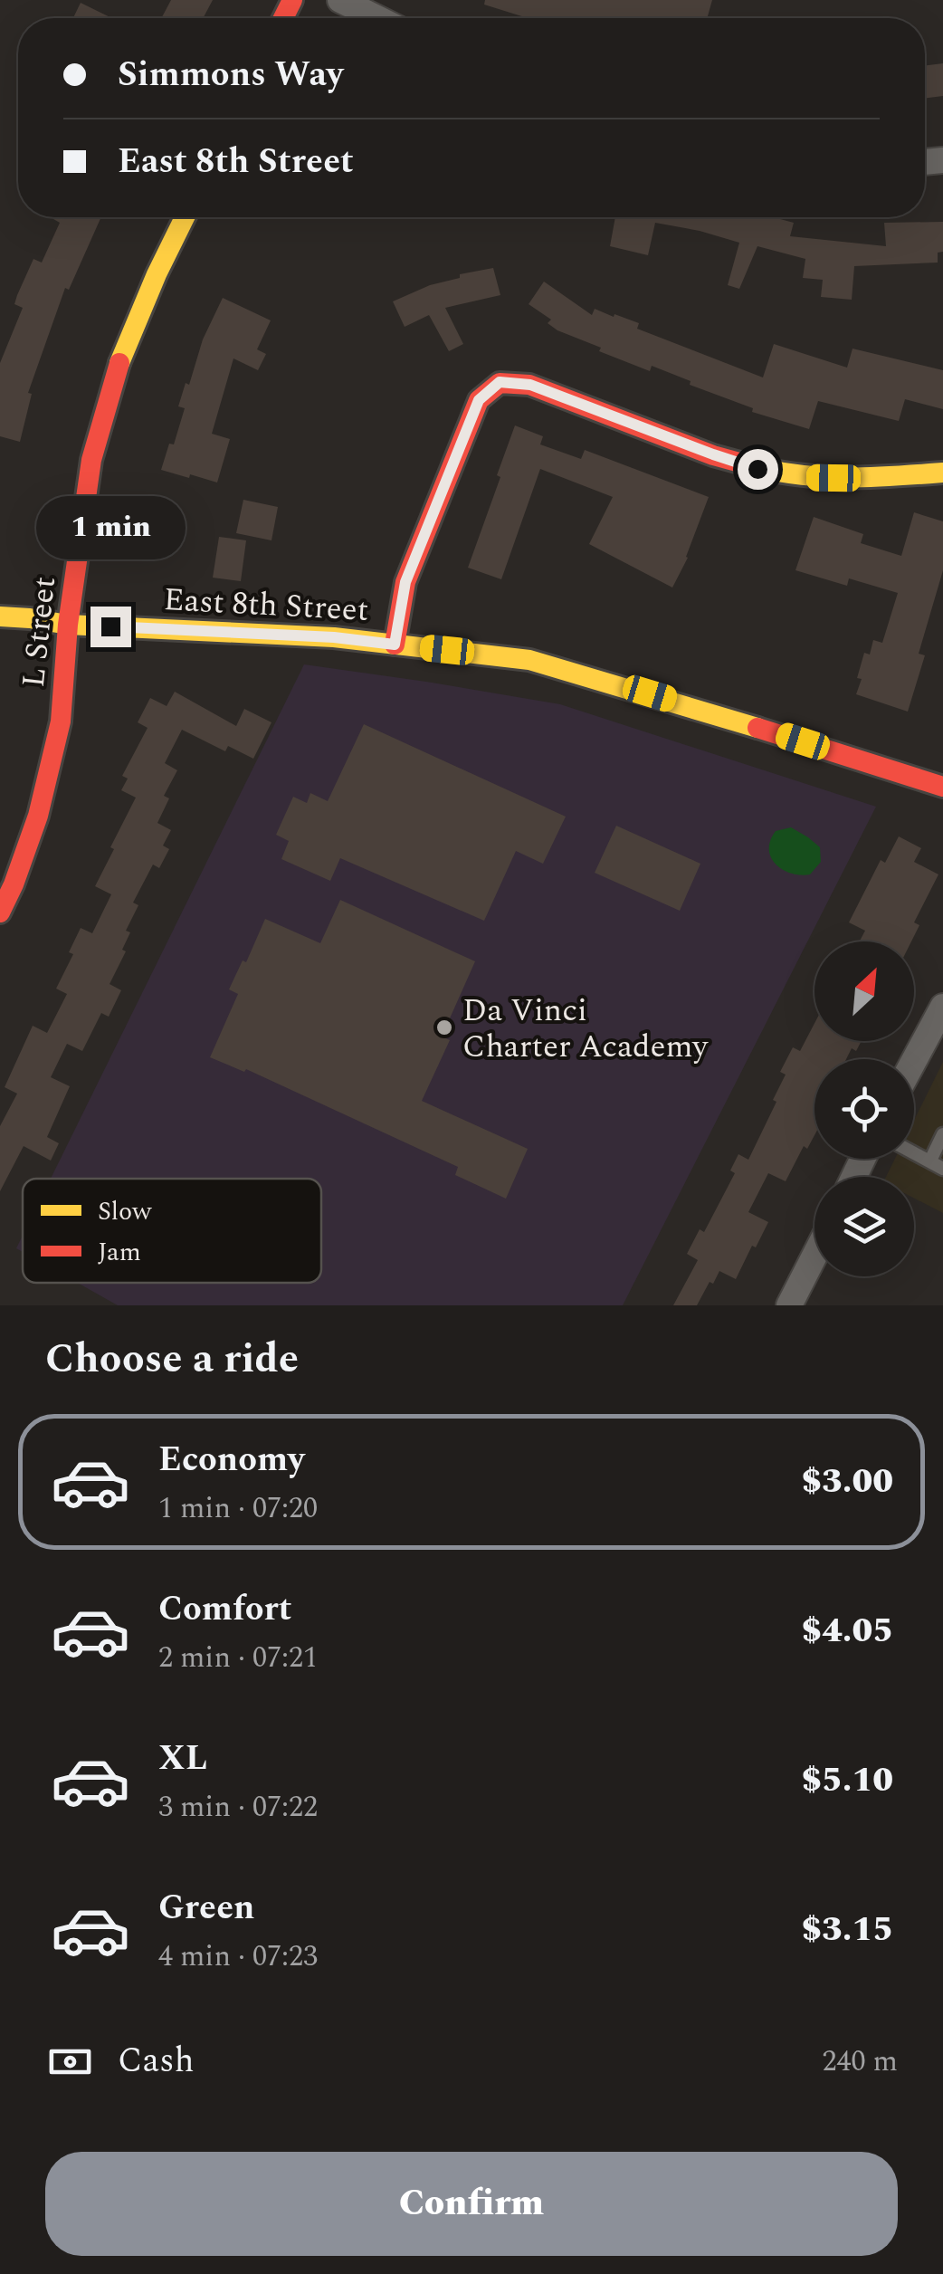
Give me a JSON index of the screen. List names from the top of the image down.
{
  "streets": {
    "street": ["East 8th Street", "L Street"]
  },
  "crossings": [
    ["East 8th Street", "L Street"]
  ],
  "places": ["Da Vinci Charter Academy"],
  "legend": ["Slow", "Jam"],
  "north": "top right",
  "page": {
    "banner": ["Simmons Way", "East 8th Street"],
    "bubble": "1 min",
    "heading": "Choose a ride",
    "list": [
      {
        "name": "Economy",
        "note": "1 min · 07:20",
        "value": "$3.00"
      },
      {
        "name": "Comfort",
        "note": "2 min · 07:21",
        "value": "$4.05"
      },
      {
        "name": "XL",
        "note": "3 min · 07:22",
        "value": "$5.10"
      },
      {
        "name": "Green",
        "note": "4 min · 07:23",
        "value": "$3.15"
      }
    ],
    "pay": ["Cash", "240 m"],
    "buttons": "Confirm"
  }
}
